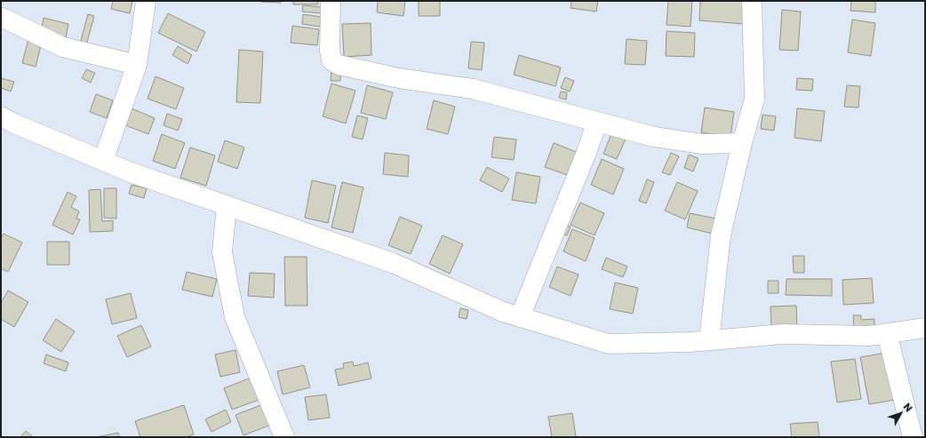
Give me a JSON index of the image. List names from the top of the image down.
{
  "north": "top right"
}
